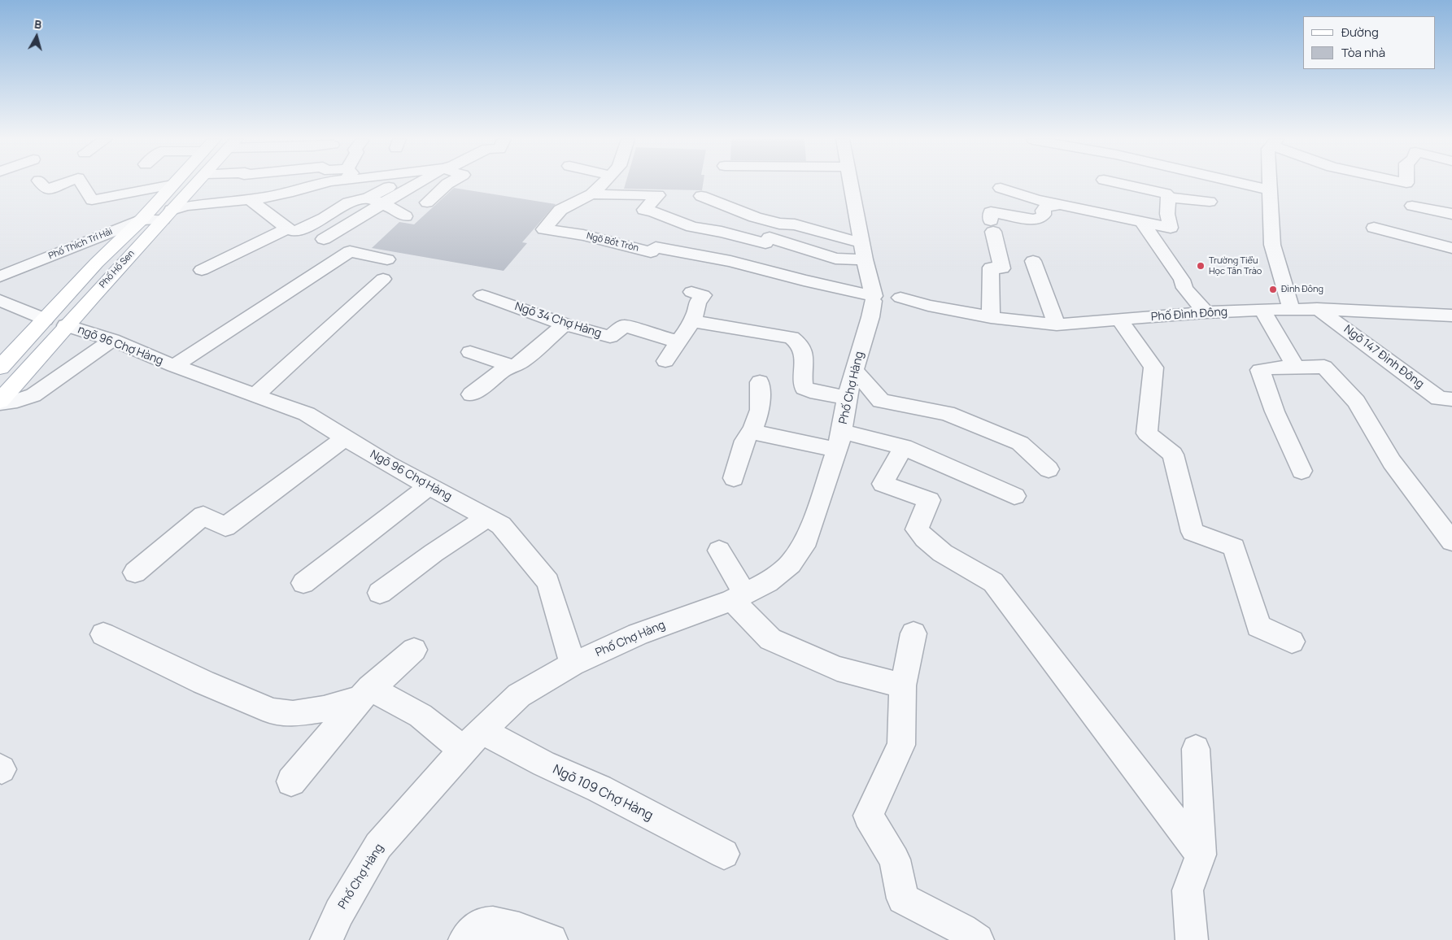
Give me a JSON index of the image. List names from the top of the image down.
{
  "streets": {
    "main road": ["Phố Hồ Sen"],
    "street": [
      "Ngõ Bốt Tròn",
      "Phố Thích Trí Hải",
      "Phố Đình Đông",
      "Ngõ 34 Chợ Hàng",
      "ngõ 96 Chợ Hàng",
      "Ngõ 147 Đình Đông",
      "Phố Chợ Hàng",
      "Ngõ 96 Chợ Hàng",
      "Ngõ 109 Chợ Hàng"
    ]
  },
  "crossings": [
    ["Ngõ Bốt Tròn", "Phố Đình Đông"],
    ["Ngõ Bốt Tròn", "Phố Chợ Hàng"],
    ["Phố Thích Trí Hải", "Phố Hồ Sen"],
    ["Phố Hồ Sen", "ngõ 96 Chợ Hàng"],
    ["Phố Đình Đông", "Ngõ 147 Đình Đông"],
    ["Phố Đình Đông", "Phố Chợ Hàng"],
    ["ngõ 96 Chợ Hàng", "Ngõ 96 Chợ Hàng"],
    ["Phố Chợ Hàng", "Ngõ 96 Chợ Hàng"],
    ["Phố Chợ Hàng", "Ngõ 109 Chợ Hàng"]
  ],
  "places": ["Trường Tiểu Học Tân Trào", "Đình Đông"],
  "legend": ["Đường", "Tòa nhà"],
  "north": "top"
}
